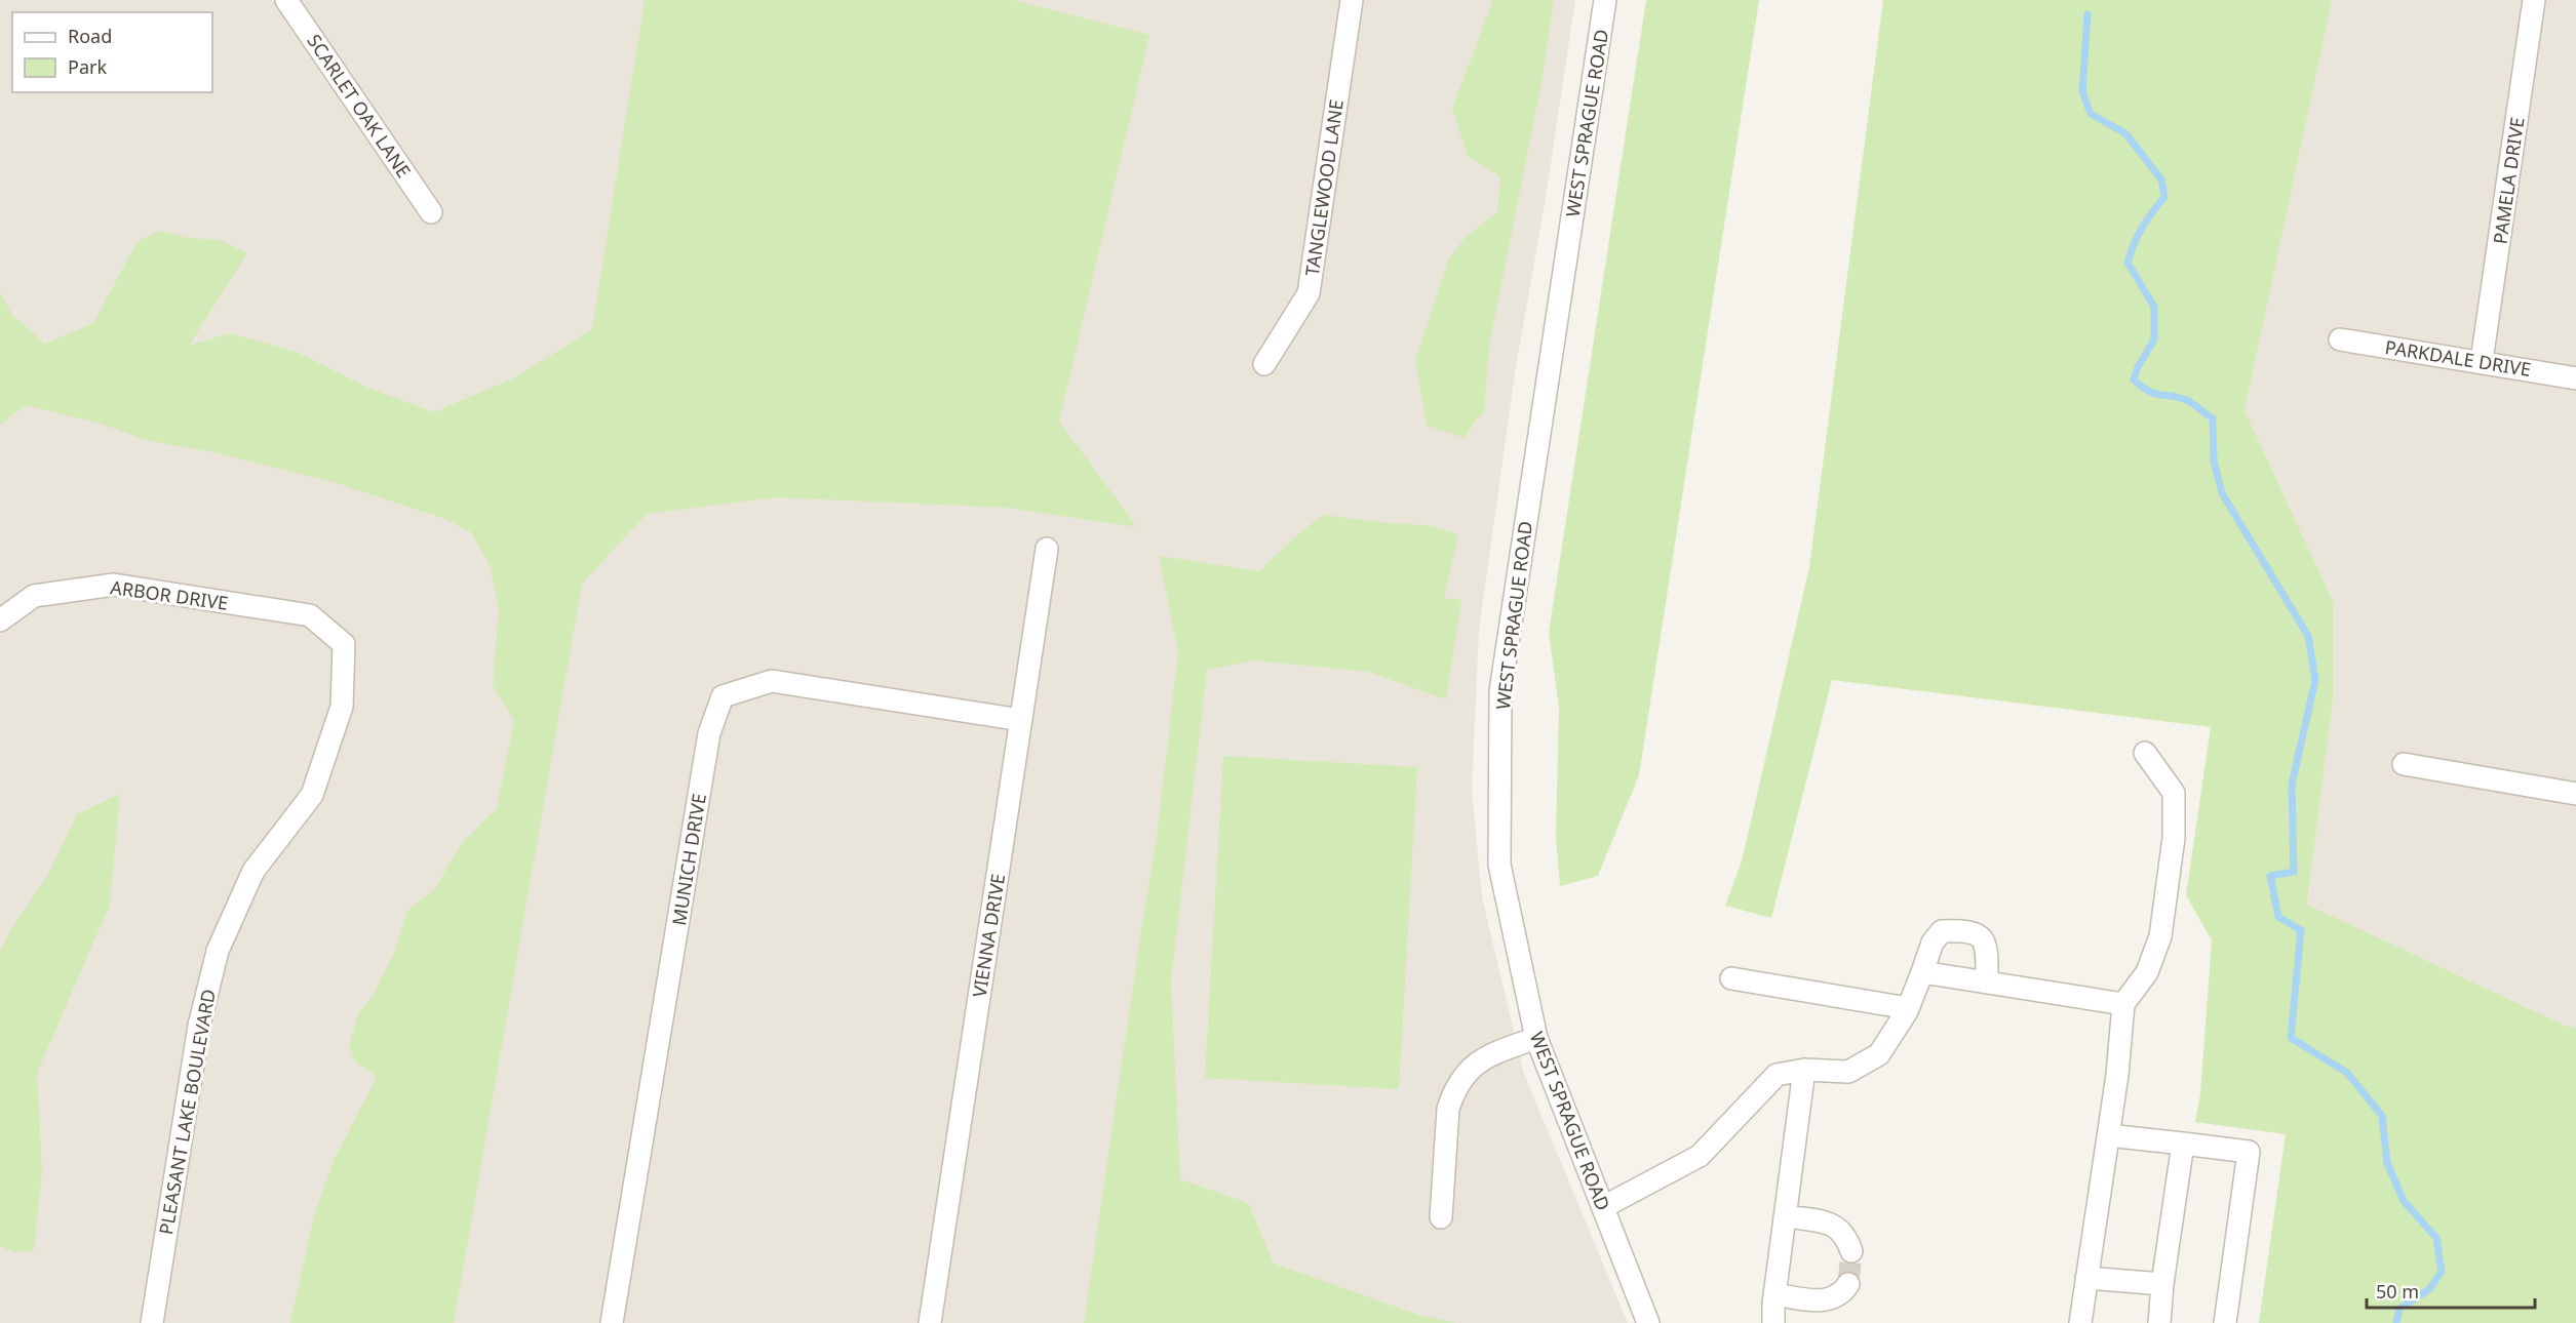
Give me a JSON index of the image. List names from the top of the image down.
{
  "streets": {
    "street": [
      "SCARLET OAK LANE",
      "WEST SPRAGUE ROAD",
      "PAMELA DRIVE",
      "TANGLEWOOD LANE",
      "PARKDALE DRIVE",
      "ARBOR DRIVE",
      "MUNICH DRIVE",
      "VIENNA DRIVE",
      "PLEASANT LAKE BOULEVARD"
    ]
  },
  "crossings": [
    ["PAMELA DRIVE", "PARKDALE DRIVE"],
    ["ARBOR DRIVE", "PLEASANT LAKE BOULEVARD"],
    ["MUNICH DRIVE", "VIENNA DRIVE"]
  ],
  "legend": ["Road", "Park"],
  "scale_bar": "50 m"
}
